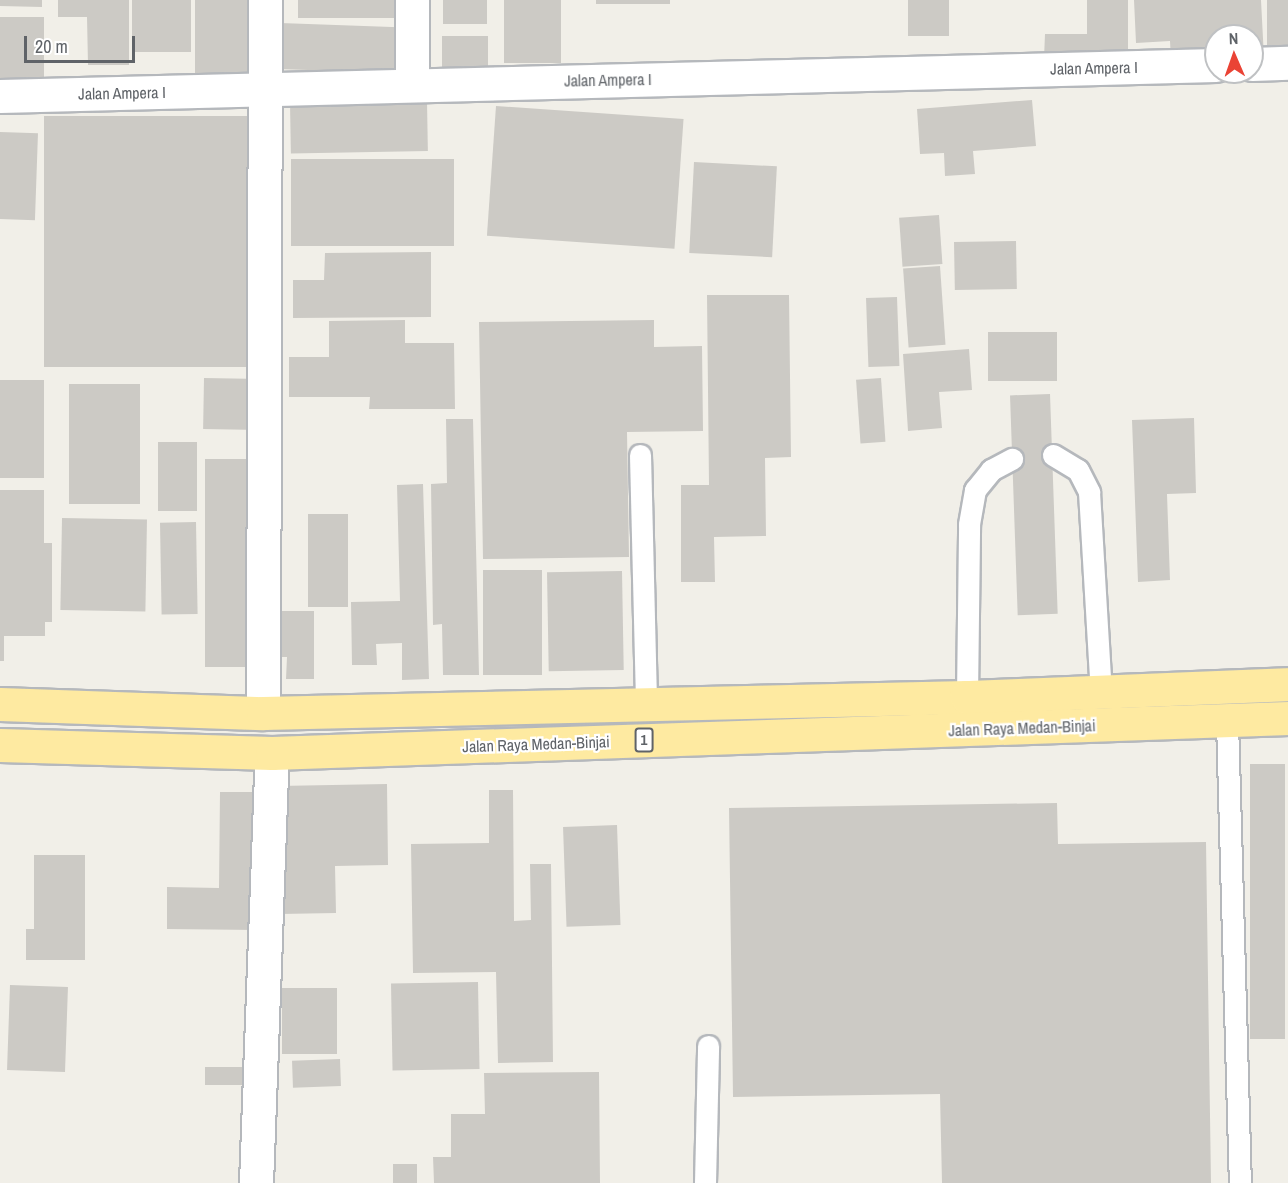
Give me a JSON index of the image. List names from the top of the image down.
{
  "streets": {
    "highway": ["Jalan Raya Medan-Binjai", "1"],
    "street": ["Jalan Ampera I"]
  },
  "scale_bar": "20 m",
  "north": "top"
}
